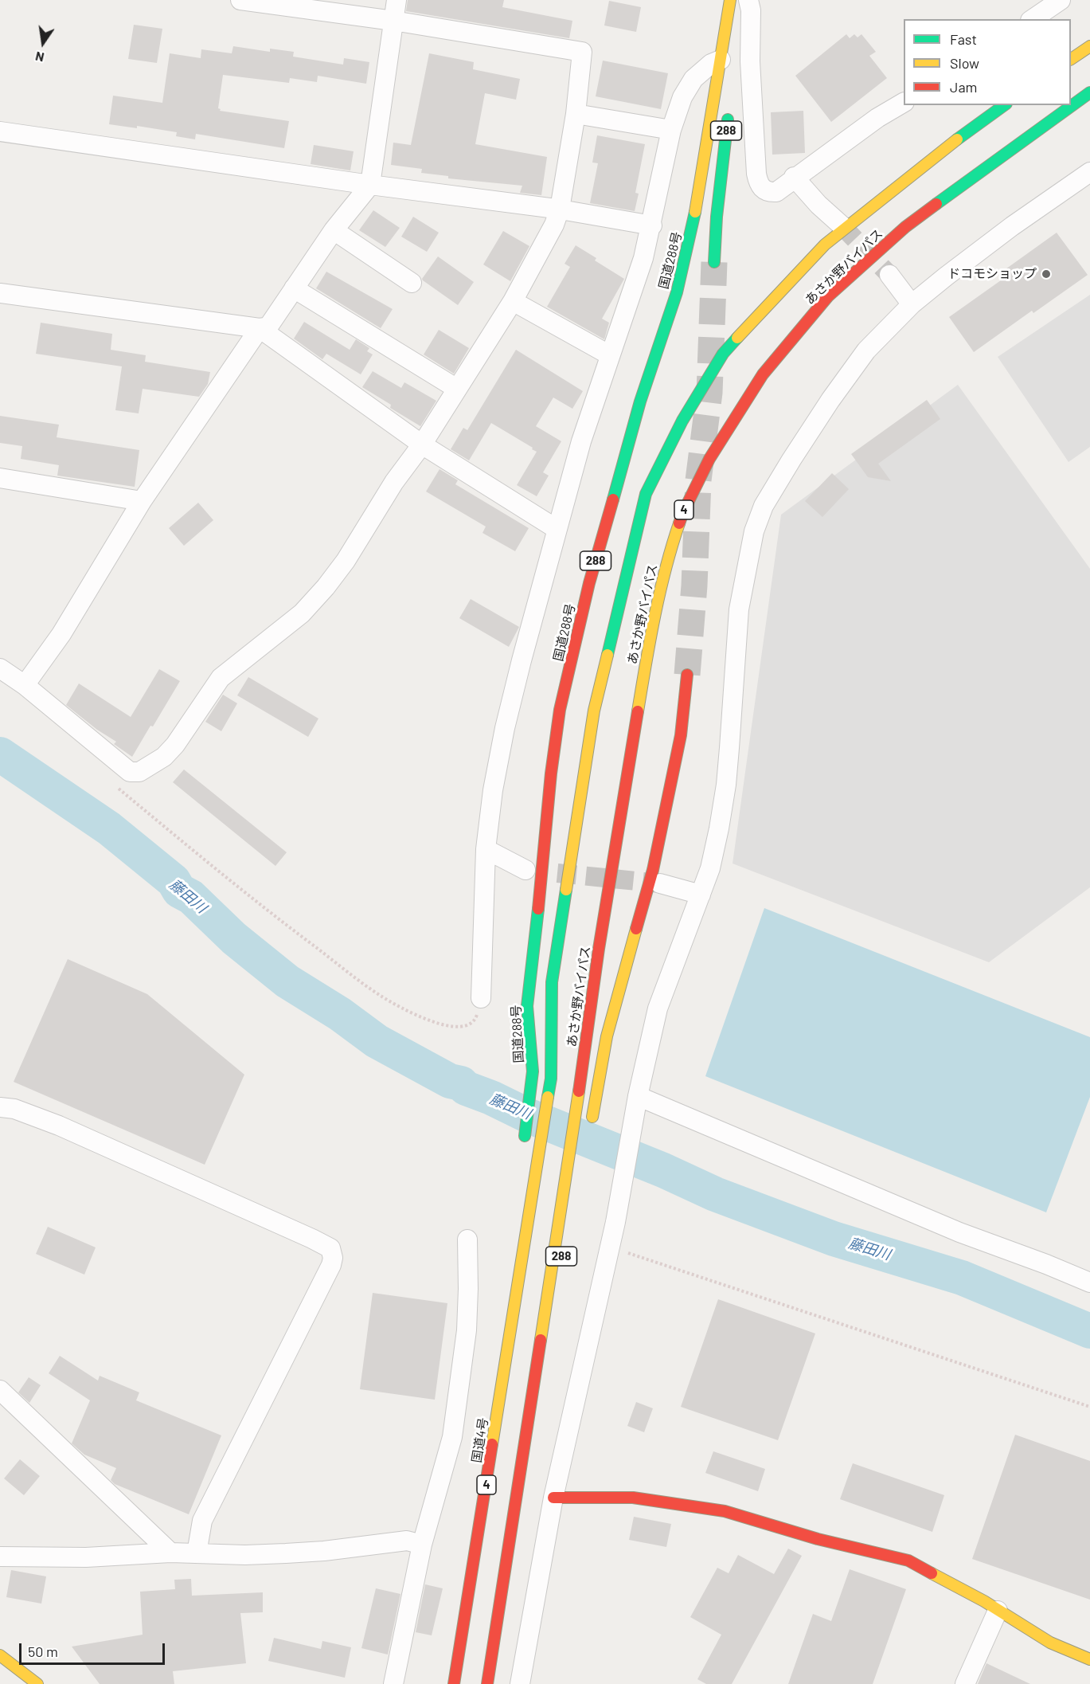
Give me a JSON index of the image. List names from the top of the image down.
{
  "streets": {
    "main road": [
      "288",
      "国道288号",
      "あさか野バイパス",
      "4",
      "国道4号"
    ]
  },
  "crossings": [
    ["288", "あさか野バイパス"],
    ["288", "4"],
    ["あさか野バイパス", "4"],
    ["あさか野バイパス", "国道4号"]
  ],
  "water": ["藤田川"],
  "places": ["ドコモショップ"],
  "legend": ["Fast", "Slow", "Jam"],
  "scale_bar": "50 m",
  "north": "bottom"
}
